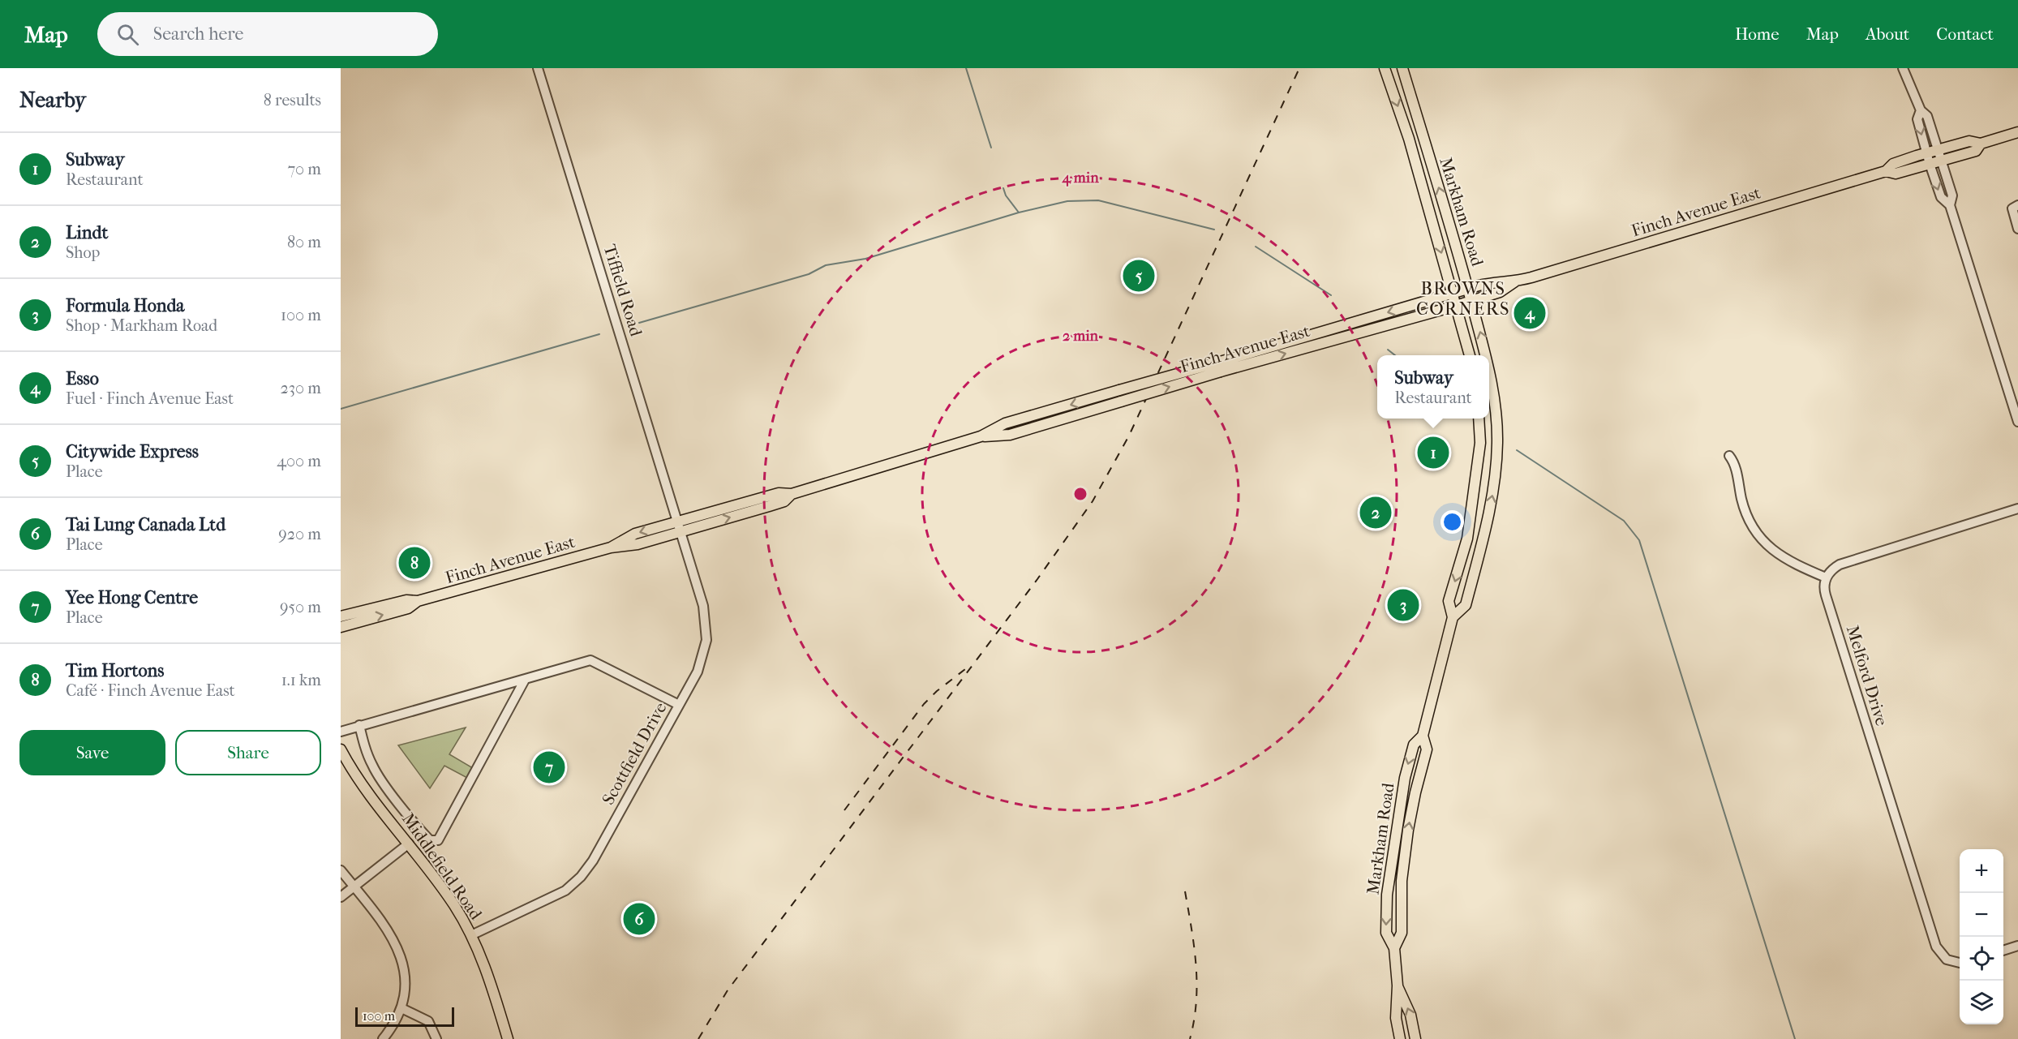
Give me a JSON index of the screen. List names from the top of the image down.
{
  "streets": {
    "main road": ["Markham Road", "Finch Avenue East", "Middlefield Road"],
    "street": ["Tiffield Road", "Melford Drive", "Scottfield Drive"]
  },
  "crossings": [
    ["Markham Road", "Finch Avenue East"],
    ["Finch Avenue East", "Tiffield Road"],
    ["Finch Avenue East", "Scottfield Drive"],
    ["Tiffield Road", "Scottfield Drive"],
    ["Scottfield Drive", "Middlefield Road"]
  ],
  "districts": ["BROWNS CORNERS"],
  "scale_bar": "100 m",
  "page": {
    "header": "Map",
    "search": "Search here",
    "nav": [
      "Home",
      "Map",
      "About",
      "Contact"
    ],
    "heading": ["Nearby", "8 results"],
    "list": [
      {
        "mark": "1",
        "name": "Subway",
        "note": "Restaurant",
        "value": "70 m"
      },
      {
        "mark": "2",
        "name": "Lindt",
        "note": "Shop",
        "value": "80 m"
      },
      {
        "mark": "3",
        "name": "Formula Honda",
        "note": "Shop · Markham Road",
        "value": "100 m"
      },
      {
        "mark": "4",
        "name": "Esso",
        "note": "Fuel · Finch Avenue East",
        "value": "230 m"
      },
      {
        "mark": "5",
        "name": "Citywide Express",
        "note": "Place",
        "value": "400 m"
      },
      {
        "mark": "6",
        "name": "Tai Lung Canada Ltd",
        "note": "Place",
        "value": "920 m"
      },
      {
        "mark": "7",
        "name": "Yee Hong Centre",
        "note": "Place",
        "value": "950 m"
      },
      {
        "mark": "8",
        "name": "Tim Hortons",
        "note": "Café · Finch Avenue East",
        "value": "1.1 km"
      }
    ],
    "pins": [
      "5",
      "4",
      "1",
      "2",
      "8",
      "3",
      "7",
      "6"
    ],
    "popup": ["Subway", "Restaurant"],
    "buttons": ["Save", "Share"],
    "map_buttons": ["+", "−"],
    "scale": "100 m"
  },
  "rings": ["4 min", "2 min"]
}
